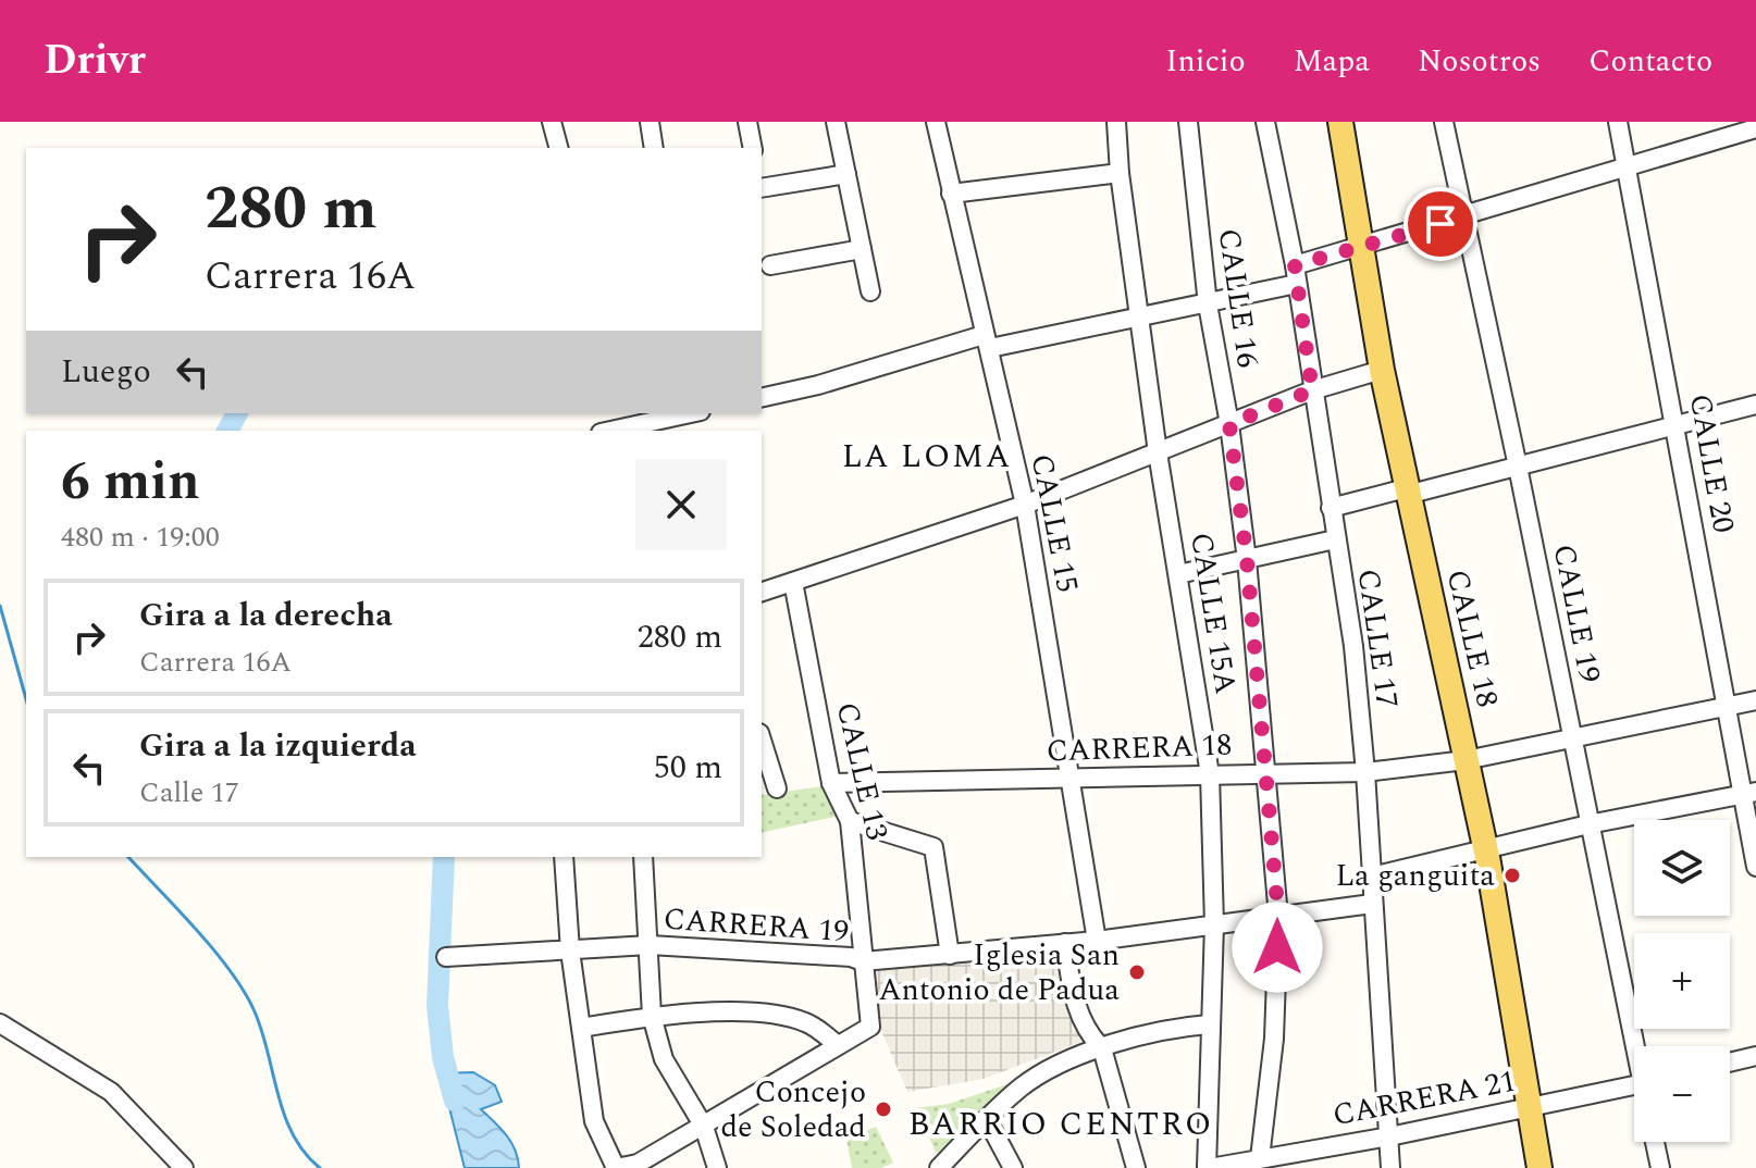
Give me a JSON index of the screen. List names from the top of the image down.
{
  "streets": {
    "main road": ["CALLE 18"],
    "street": [
      "CALLE 16",
      "CALLE 20",
      "CALLE 15",
      "CALLE 15A",
      "CALLE 19",
      "CALLE 17",
      "CARRERA 18",
      "CALLE 13",
      "CARRERA 19",
      "CARRERA 21"
    ]
  },
  "crossings": [
    ["CALLE 16", "CARRERA 18"],
    ["CALLE 16", "CARRERA 19"],
    ["CALLE 16", "CARRERA 21"],
    ["CALLE 20", "CARRERA 18"],
    ["CALLE 15", "CARRERA 18"],
    ["CALLE 15", "CARRERA 19"],
    ["CALLE 15A", "CARRERA 18"],
    ["CALLE 15A", "CARRERA 19"],
    ["CALLE 15A", "CARRERA 21"],
    ["CALLE 19", "CARRERA 18"],
    ["CALLE 17", "CARRERA 18"],
    ["CALLE 17", "CARRERA 19"],
    ["CALLE 17", "CARRERA 21"],
    ["CALLE 18", "CARRERA 18"],
    ["CALLE 18", "CARRERA 21"],
    ["CARRERA 18", "CALLE 13"],
    ["CALLE 13", "CARRERA 19"]
  ],
  "districts": ["LA LOMA", "BARRIO CENTRO"],
  "places": ["La ganguita", "Iglesia San Antonio de Padua", "Concejo de Soledad"],
  "page": {
    "header": "Drivr",
    "nav": [
      "Inicio",
      "Mapa",
      "Nosotros",
      "Contacto"
    ],
    "turn": ["280 m", "Carrera 16A"],
    "then": "Luego",
    "heading": ["6 min", "480 m · 19:00"],
    "list": [
      {
        "name": "Gira a la derecha",
        "note": "Carrera 16A",
        "value": "280 m"
      },
      {
        "name": "Gira a la izquierda",
        "note": "Calle 17",
        "value": "50 m"
      }
    ],
    "map_buttons": ["+", "−"]
  }
}
